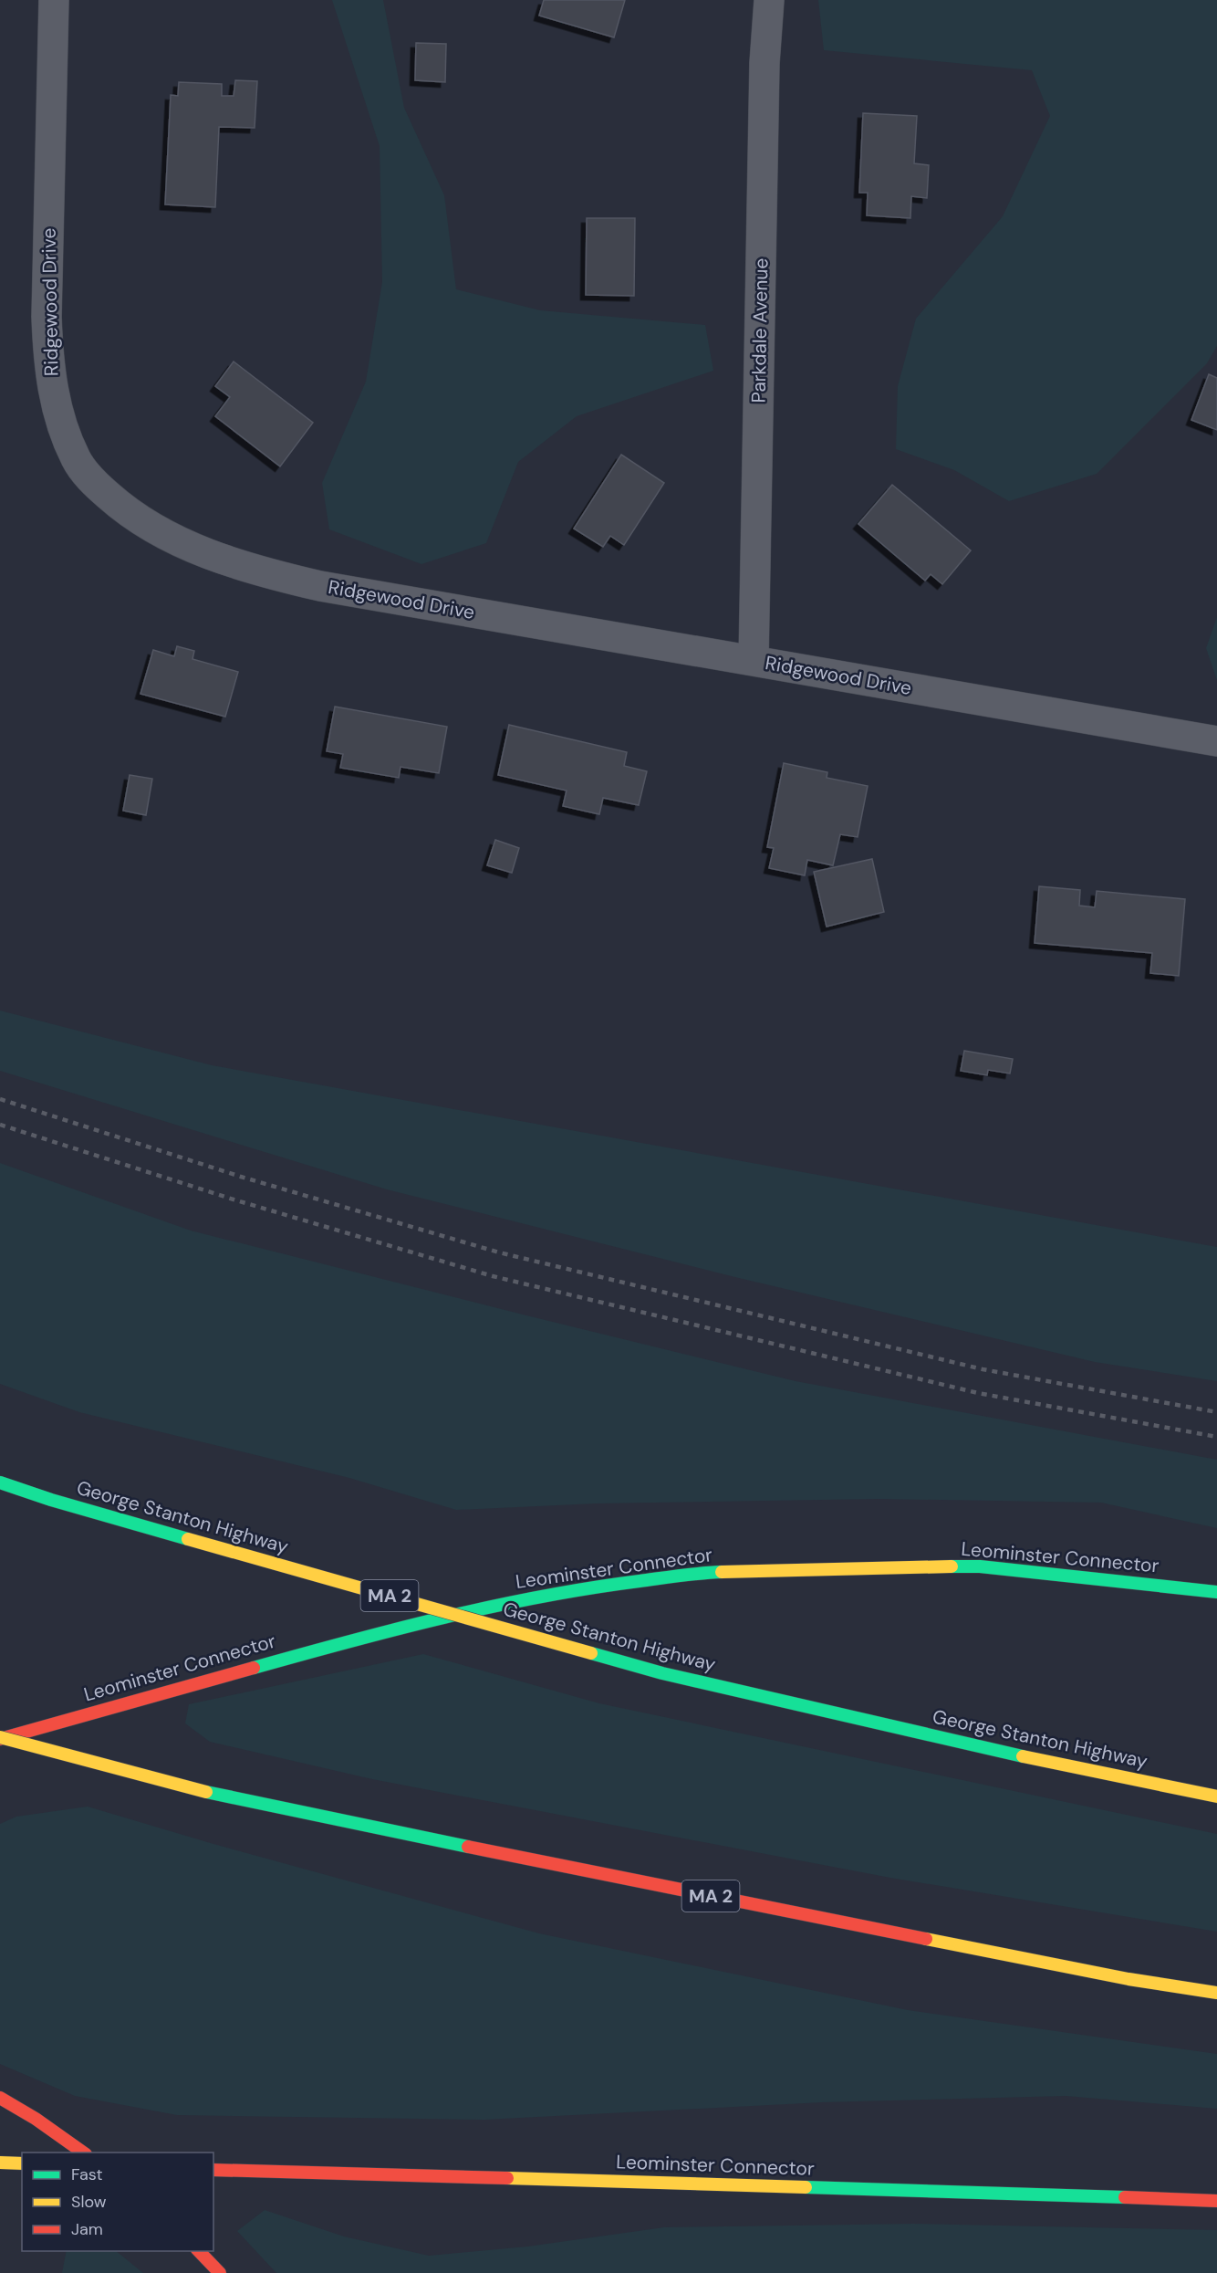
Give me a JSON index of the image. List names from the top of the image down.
{
  "streets": {
    "main road": ["George Stanton Highway", "Leominster Connector", "MA 2"],
    "street": ["Ridgewood Drive", "Parkdale Avenue"]
  },
  "crossings": [
    ["Ridgewood Drive", "Parkdale Avenue"],
    ["Leominster Connector", "MA 2"]
  ],
  "legend": ["Fast", "Slow", "Jam"]
}
